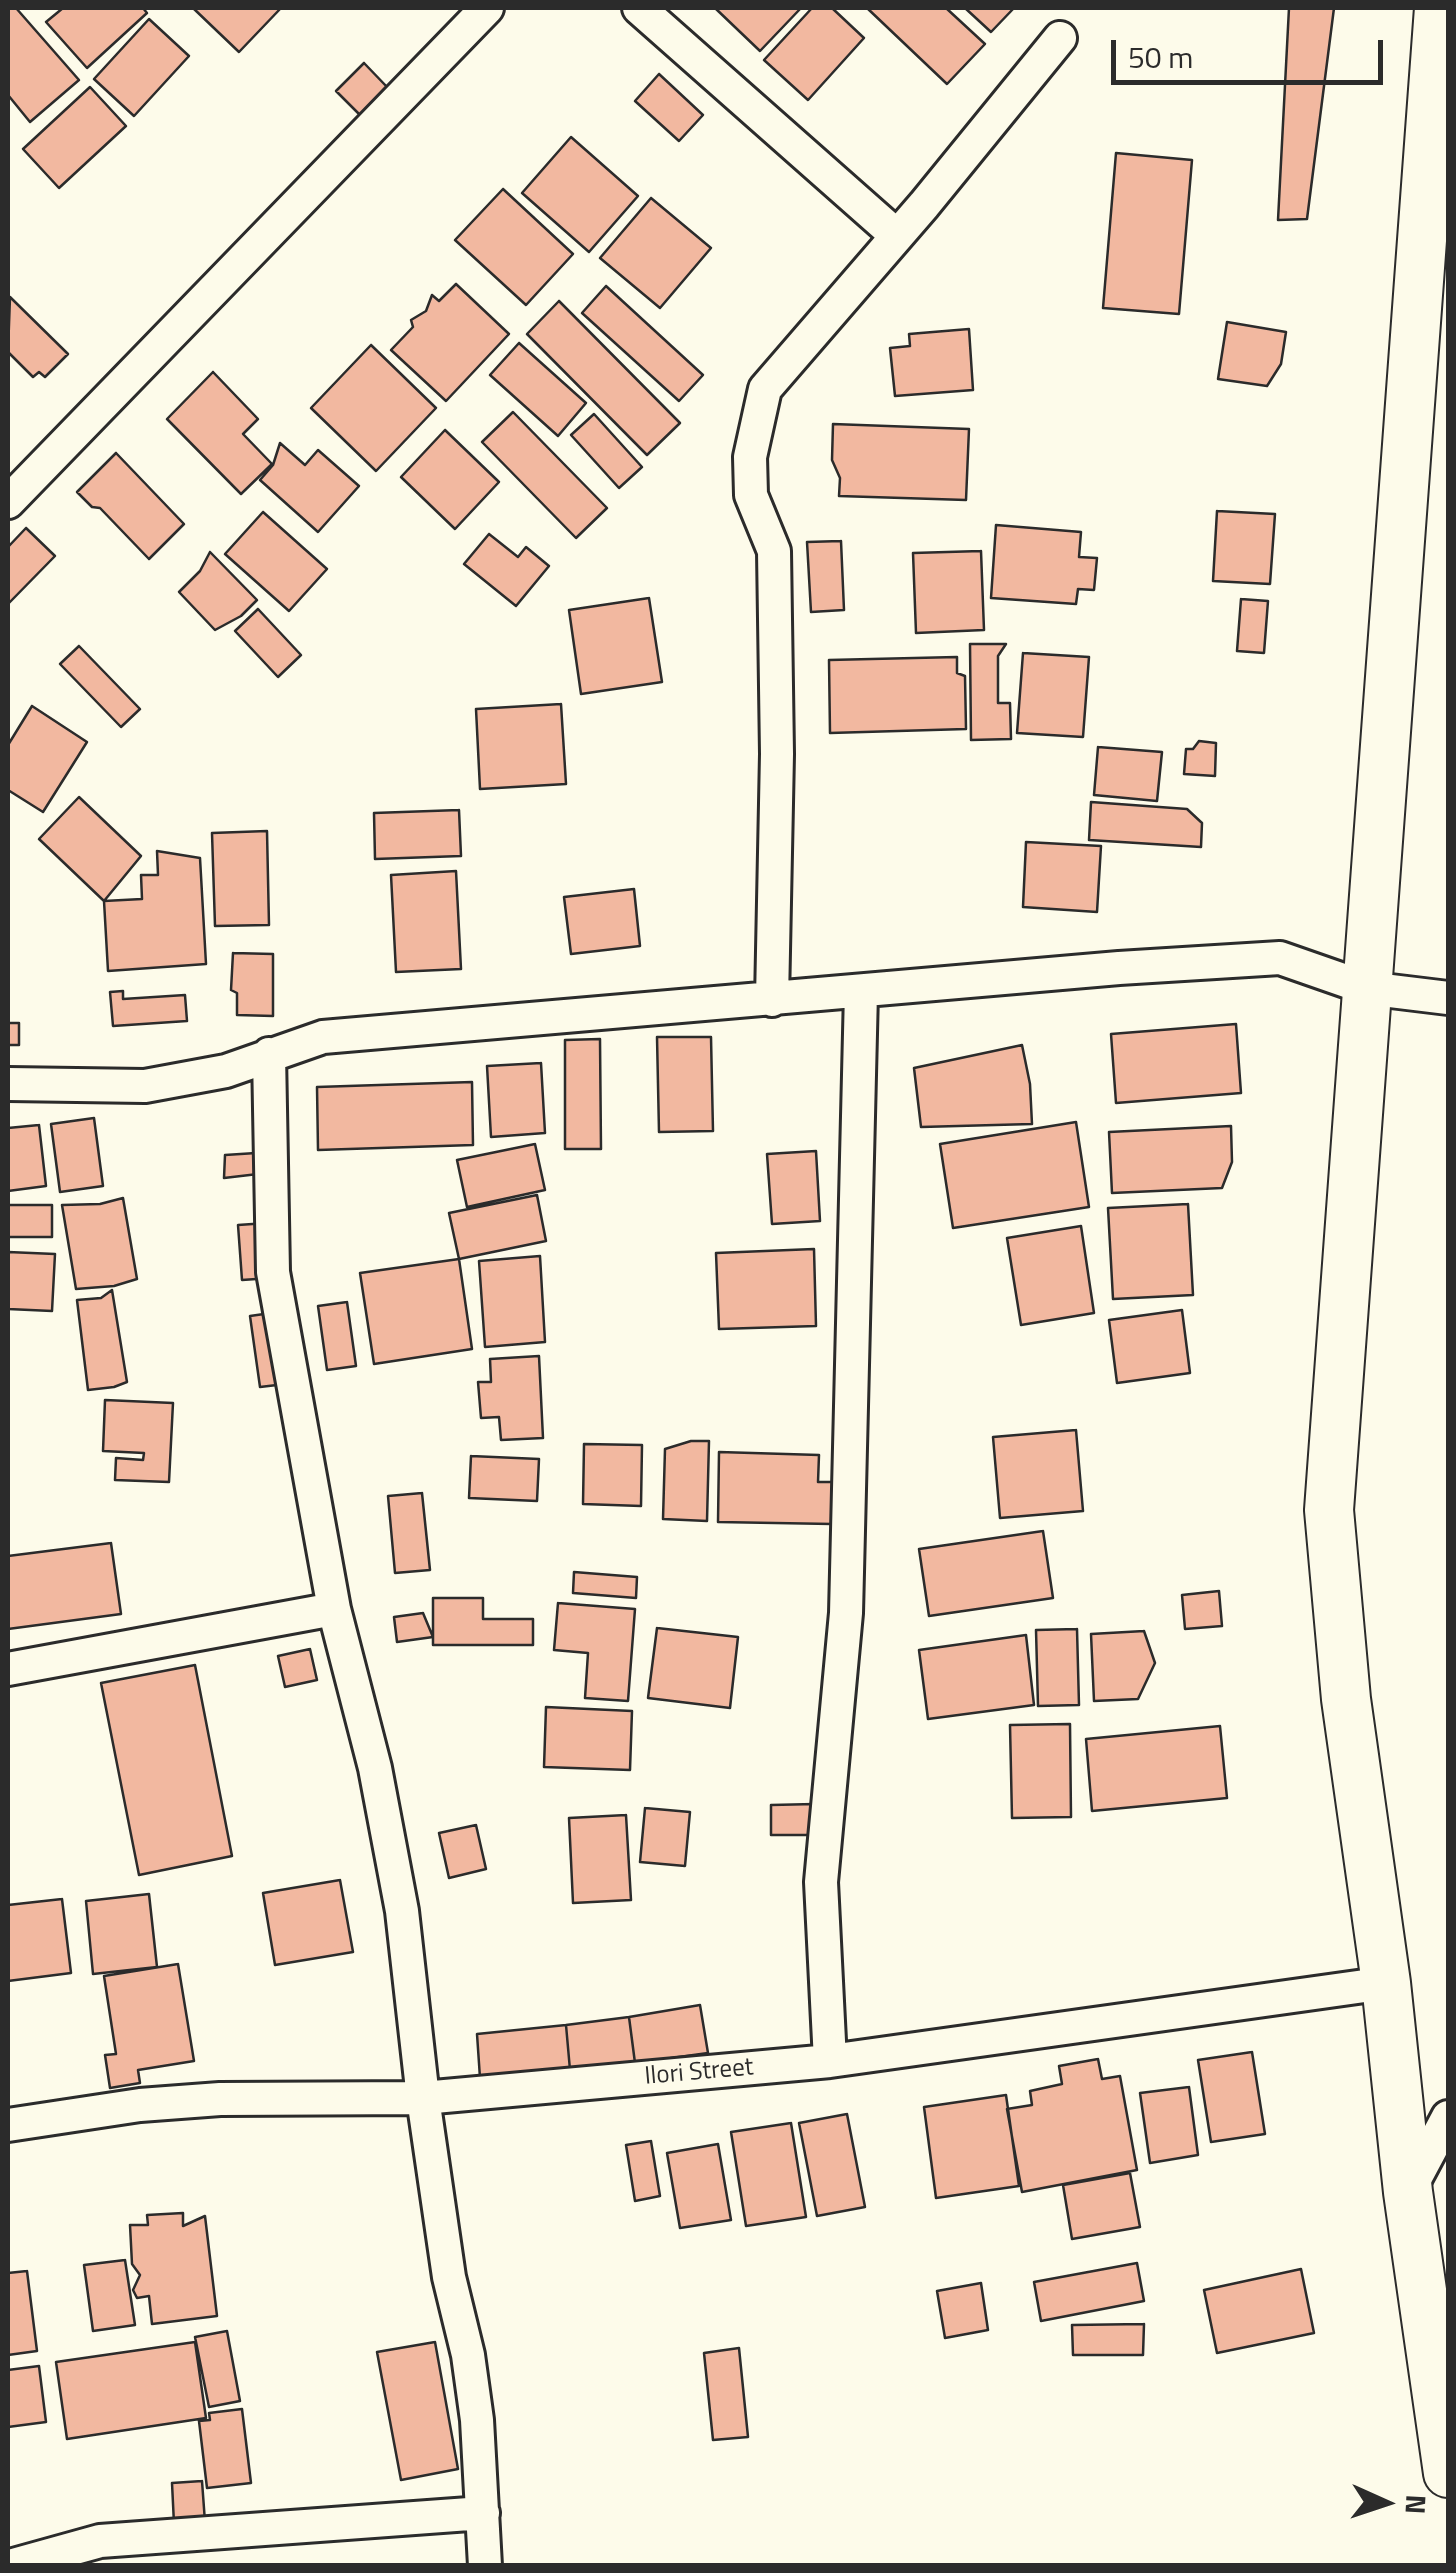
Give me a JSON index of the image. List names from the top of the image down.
{
  "streets": {
    "street": ["Ilori Street"]
  },
  "scale_bar": "50 m",
  "north": "right"
}
